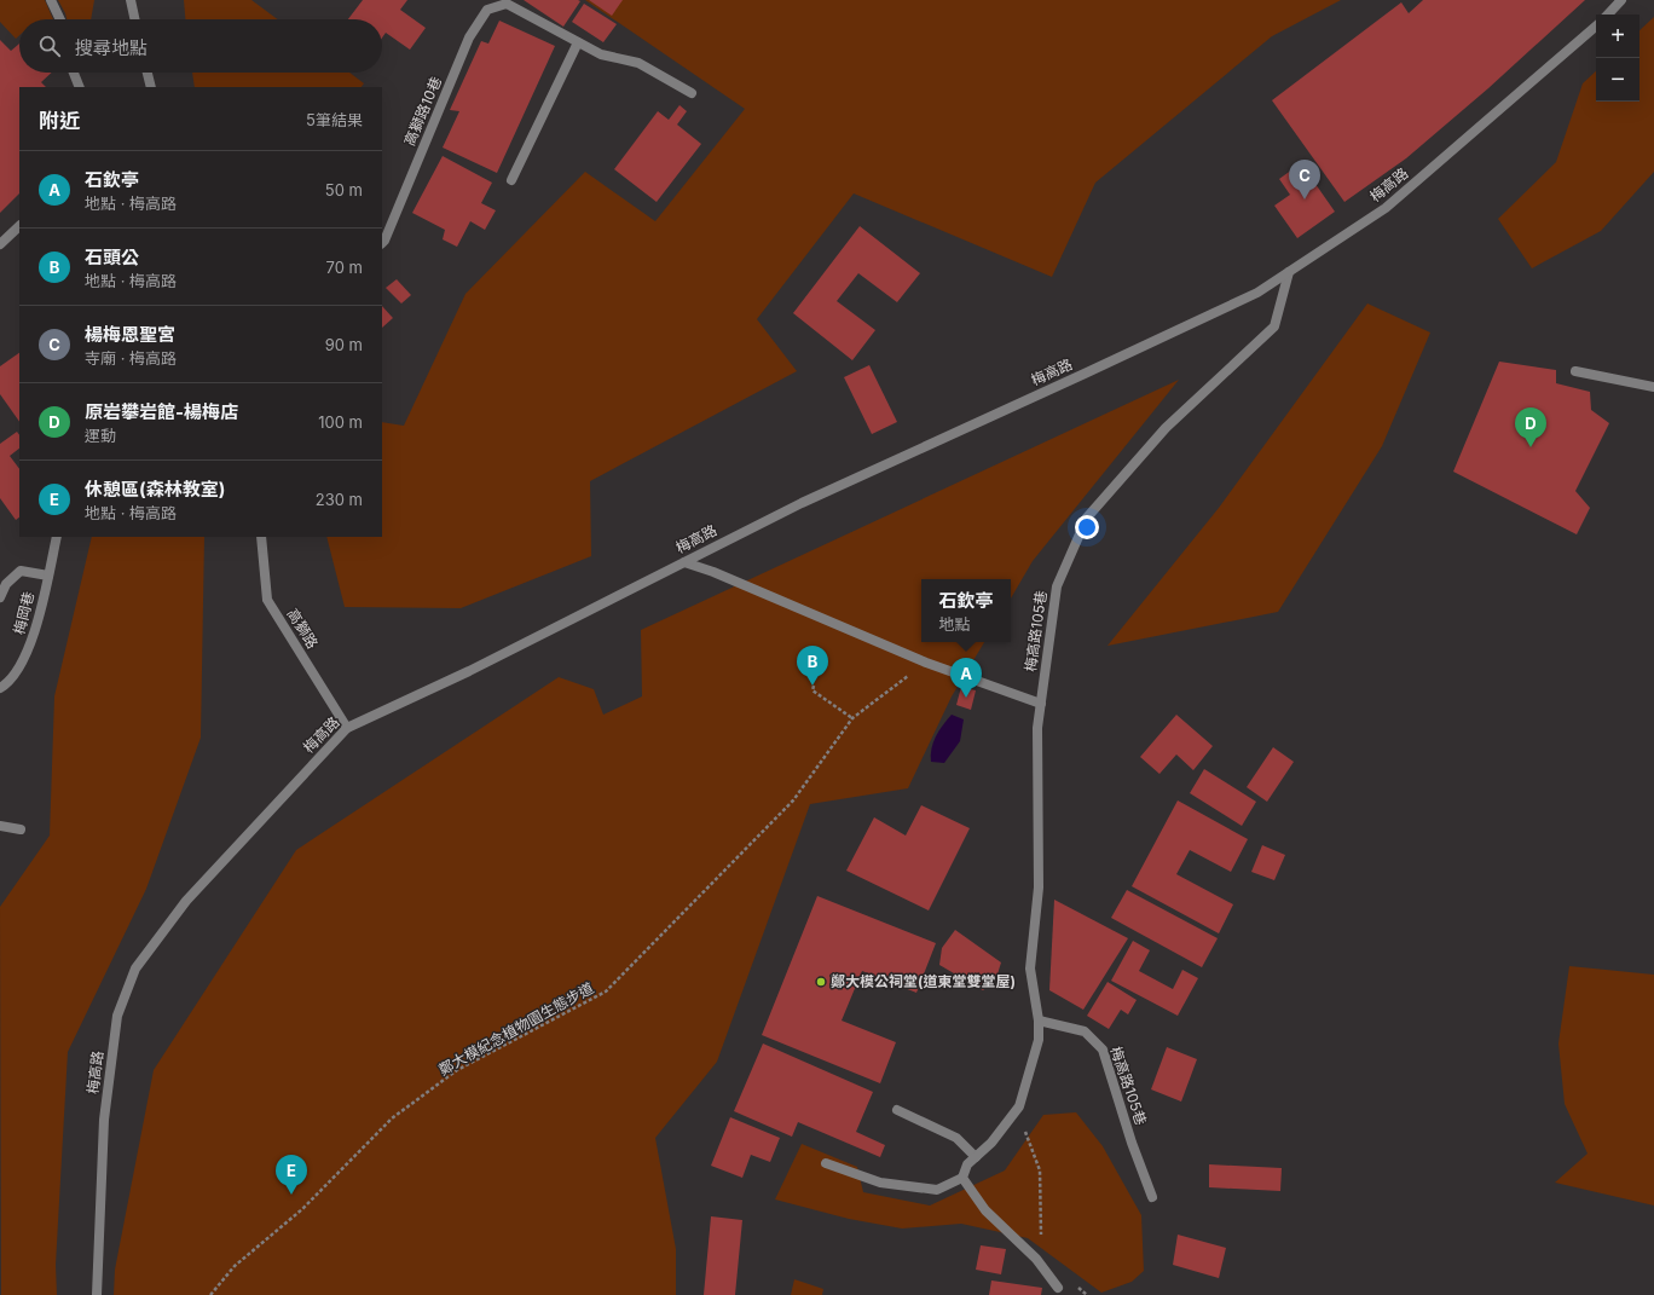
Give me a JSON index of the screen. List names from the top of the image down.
{
  "streets": {
    "street": [
      "高獅路10巷",
      "梅高路",
      "梅岡巷",
      "高獅路",
      "梅高路105巷"
    ],
    "path": ["鄭大模紀念植物園生態步道"]
  },
  "crossings": [
    ["梅高路", "高獅路"],
    ["梅高路", "梅高路105巷"]
  ],
  "places": ["鄭大模公祠堂(道東堂雙堂屋)"],
  "page": {
    "map_buttons": ["+", "−"],
    "search": "搜尋地點",
    "heading": ["附近", "5筆結果"],
    "list": [
      {
        "mark": "A",
        "name": "石欽亭",
        "note": "地點 · 梅高路",
        "value": "50 m"
      },
      {
        "mark": "B",
        "name": "石頭公",
        "note": "地點 · 梅高路",
        "value": "70 m"
      },
      {
        "mark": "C",
        "name": "楊梅恩聖宮",
        "note": "寺廟 · 梅高路",
        "value": "90 m"
      },
      {
        "mark": "D",
        "name": "原岩攀岩館-楊梅店",
        "note": "運動",
        "value": "100 m"
      },
      {
        "mark": "E",
        "name": "休憩區(森林教室)",
        "note": "地點 · 梅高路",
        "value": "230 m"
      }
    ],
    "pins": [
      "C",
      "D",
      "B",
      "A",
      "E"
    ],
    "popup": ["石欽亭", "地點"]
  }
}
